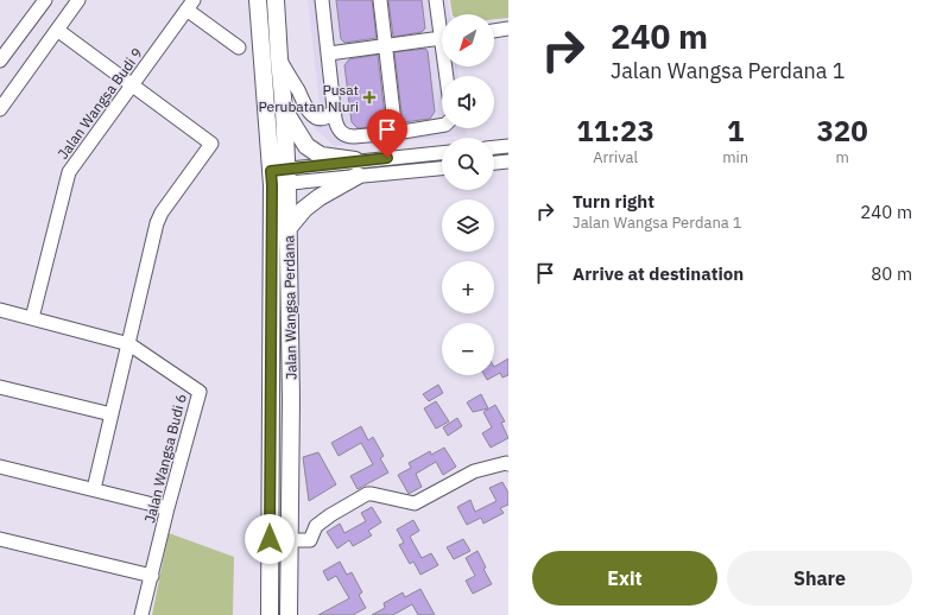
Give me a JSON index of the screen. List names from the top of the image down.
{
  "streets": {
    "main road": ["Jalan Wangsa Perdana"],
    "street": ["Jalan Wangsa Budi 9", "Jalan Wangsa Budi 6"]
  },
  "places": {
    "health": ["Pusat Perubatan Nluri"]
  },
  "north": "bottom left",
  "page": {
    "turn": ["240 m", "Jalan Wangsa Perdana 1"],
    "map_buttons": ["+", "−"],
    "eta": [
      "11:23",
      "Arrival",
      "1",
      "min",
      "320",
      "m"
    ],
    "list": [
      {
        "name": "Turn right",
        "note": "Jalan Wangsa Perdana 1",
        "value": "240 m"
      },
      {
        "name": "Arrive at destination",
        "value": "80 m"
      }
    ],
    "buttons": ["Exit", "Share"]
  }
}
